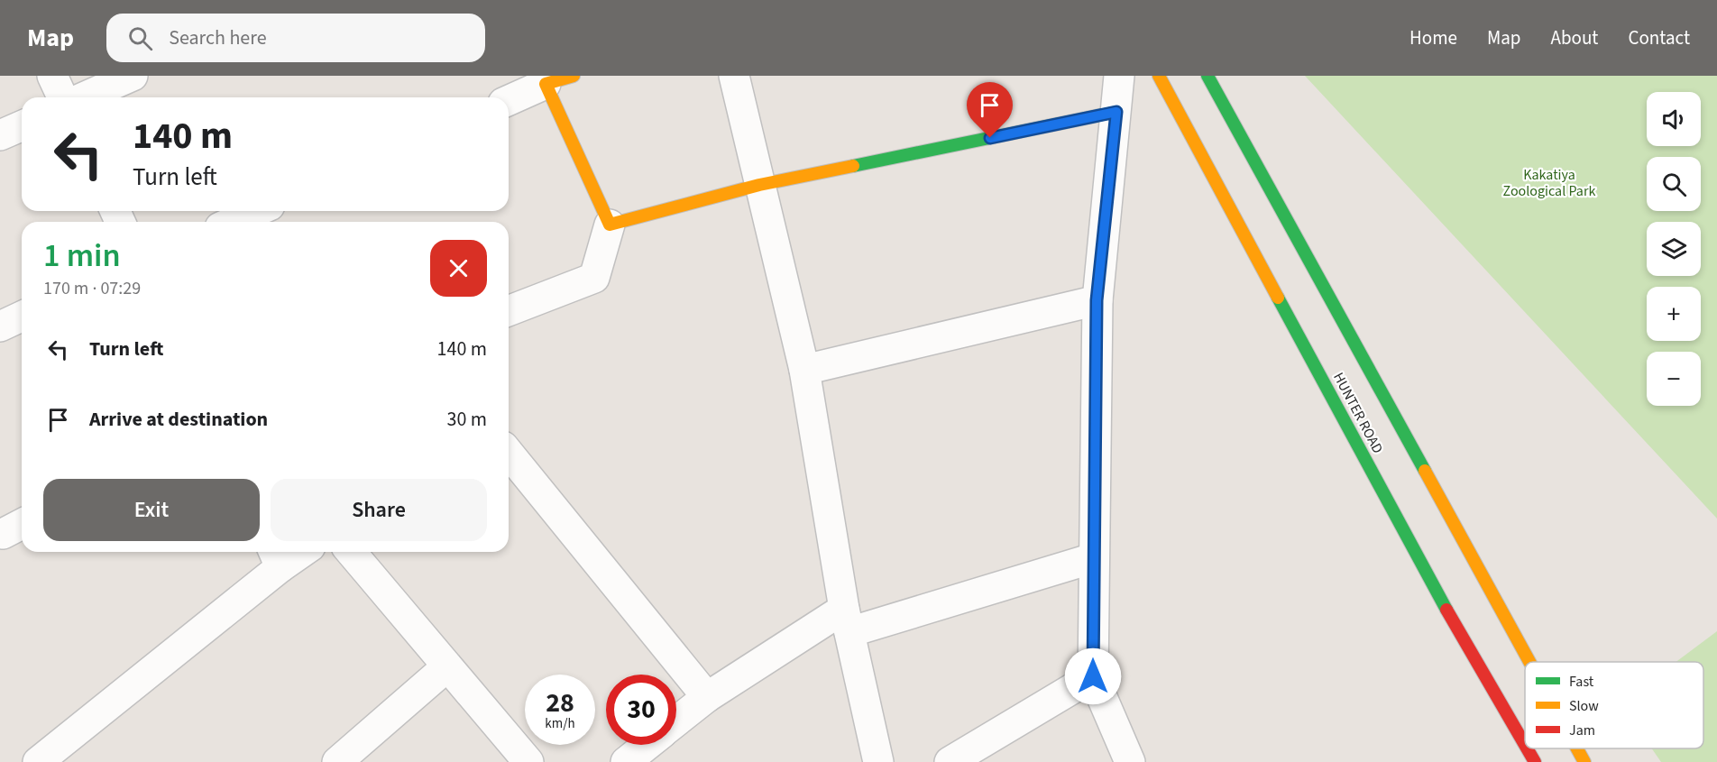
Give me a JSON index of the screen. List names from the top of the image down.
{
  "streets": {
    "main road": ["HUNTER ROAD"]
  },
  "parks": ["Kakatiya Zoological Park"],
  "legend": ["Fast", "Slow", "Jam"],
  "page": {
    "header": "Map",
    "search": "Search here",
    "nav": [
      "Home",
      "Map",
      "About",
      "Contact"
    ],
    "map_buttons": ["+", "−"],
    "turn": ["140 m", "Turn left"],
    "heading": ["1 min", "170 m · 07:29"],
    "list": [
      {
        "name": "Turn left",
        "value": "140 m"
      },
      {
        "name": "Arrive at destination",
        "value": "30 m"
      }
    ],
    "buttons": ["Exit", "Share"],
    "speed": "28 km/h",
    "limit": "30"
  }
}
